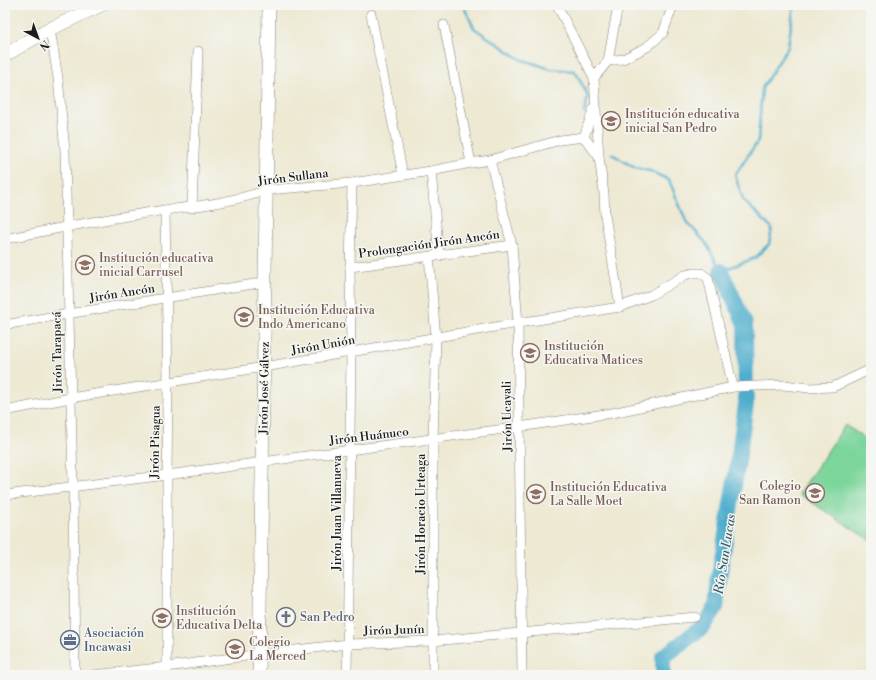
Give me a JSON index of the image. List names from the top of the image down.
{
  "streets": {
    "street": [
      "Jirón Sullana",
      "Prolongación Jirón Ancón",
      "Jirón Ancón",
      "Jirón Unión",
      "Jirón Tarapacá",
      "Jirón José Gálvez",
      "Jirón Ucayali",
      "Jirón Huánuco",
      "Jirón Pisagua",
      "Jirón Juan Villanueva",
      "Jirón Horacio Urteaga",
      "Jirón Junín"
    ]
  },
  "crossings": [
    ["Jirón Sullana", "Jirón Tarapacá"],
    ["Jirón Sullana", "Jirón José Gálvez"],
    ["Jirón Sullana", "Jirón Ucayali"],
    ["Jirón Sullana", "Jirón Pisagua"],
    ["Jirón Sullana", "Jirón Juan Villanueva"],
    ["Prolongación Jirón Ancón", "Jirón Ucayali"],
    ["Prolongación Jirón Ancón", "Jirón Juan Villanueva"],
    ["Prolongación Jirón Ancón", "Jirón Horacio Urteaga"],
    ["Jirón Ancón", "Jirón Tarapacá"],
    ["Jirón Ancón", "Jirón José Gálvez"],
    ["Jirón Ancón", "Jirón Pisagua"],
    ["Jirón Unión", "Jirón Tarapacá"],
    ["Jirón Unión", "Jirón José Gálvez"],
    ["Jirón Unión", "Jirón Ucayali"],
    ["Jirón Unión", "Jirón Huánuco"],
    ["Jirón Unión", "Jirón Pisagua"],
    ["Jirón Unión", "Jirón Juan Villanueva"],
    ["Jirón Unión", "Jirón Horacio Urteaga"],
    ["Jirón Tarapacá", "Jirón Huánuco"],
    ["Jirón José Gálvez", "Jirón Huánuco"],
    ["Jirón José Gálvez", "Jirón Junín"],
    ["Jirón Ucayali", "Jirón Huánuco"],
    ["Jirón Ucayali", "Jirón Junín"],
    ["Jirón Huánuco", "Jirón Pisagua"],
    ["Jirón Huánuco", "Jirón Juan Villanueva"],
    ["Jirón Huánuco", "Jirón Horacio Urteaga"],
    ["Jirón Pisagua", "Jirón Junín"],
    ["Jirón Juan Villanueva", "Jirón Junín"],
    ["Jirón Horacio Urteaga", "Jirón Junín"]
  ],
  "water": ["Río San Lucas"],
  "places": {
    "school or university": [
      "Institución educativa inicial San Pedro",
      "Institución educativa inicial Carrusel",
      "Institución Educativa Indo Americano",
      "Institución Educativa Matices",
      "Colegio San Ramon",
      "Institución Educativa La Salle Moet",
      "Institución Educativa Delta",
      "Colegio La Merced"
    ],
    "church": ["San Pedro"],
    "office": ["Asociación Incawasi"]
  },
  "north": "bottom right"
}
